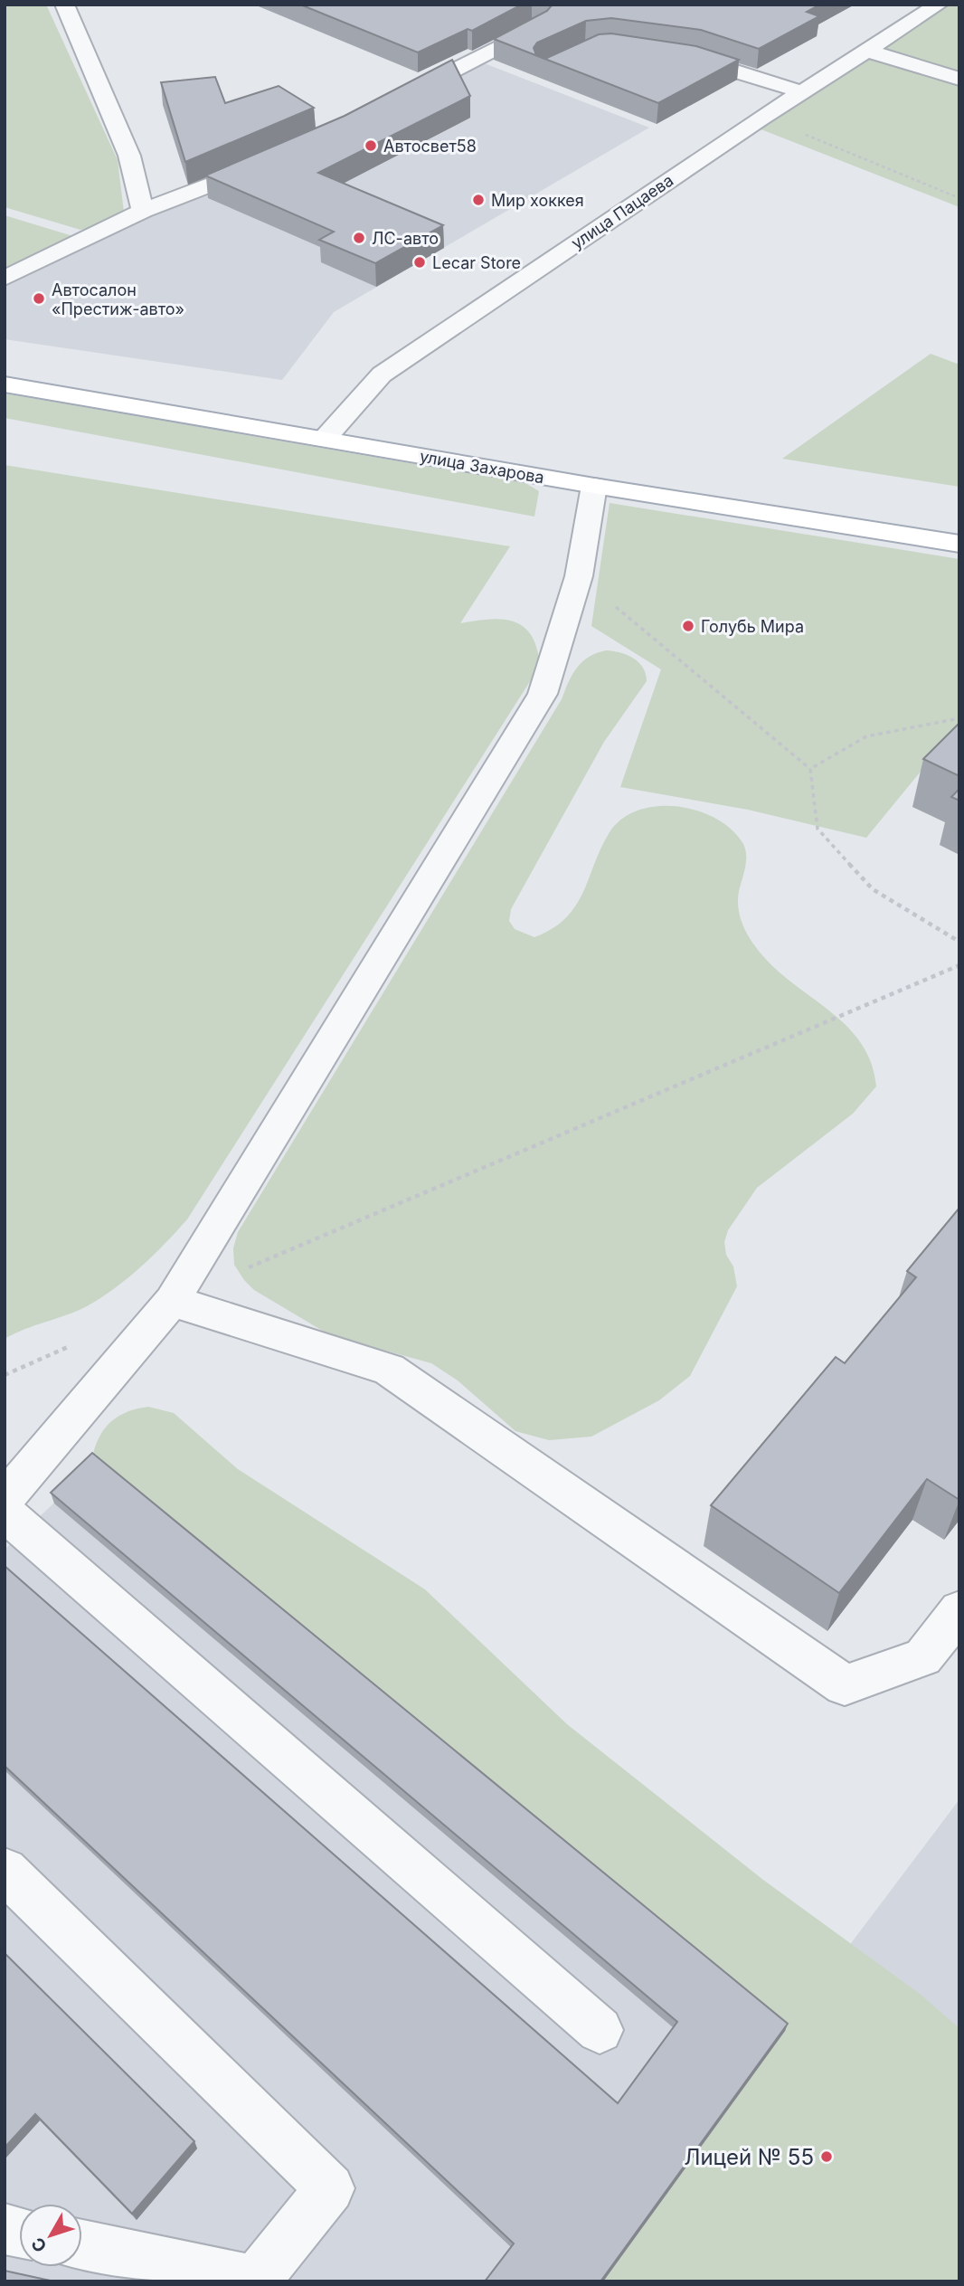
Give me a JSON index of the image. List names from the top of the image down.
{
  "streets": {
    "main road": ["улица Захарова"],
    "street": ["улица Пацаева"]
  },
  "crossings": [
    ["улица Пацаева", "улица Захарова"]
  ],
  "places": [
    "Автосвет58",
    "Мир хоккея",
    "ЛС-авто",
    "Lecar Store",
    "Автосалон «Престиж-авто»",
    "Голубь Мира",
    "Лицей № 55"
  ],
  "north": "bottom left"
}
